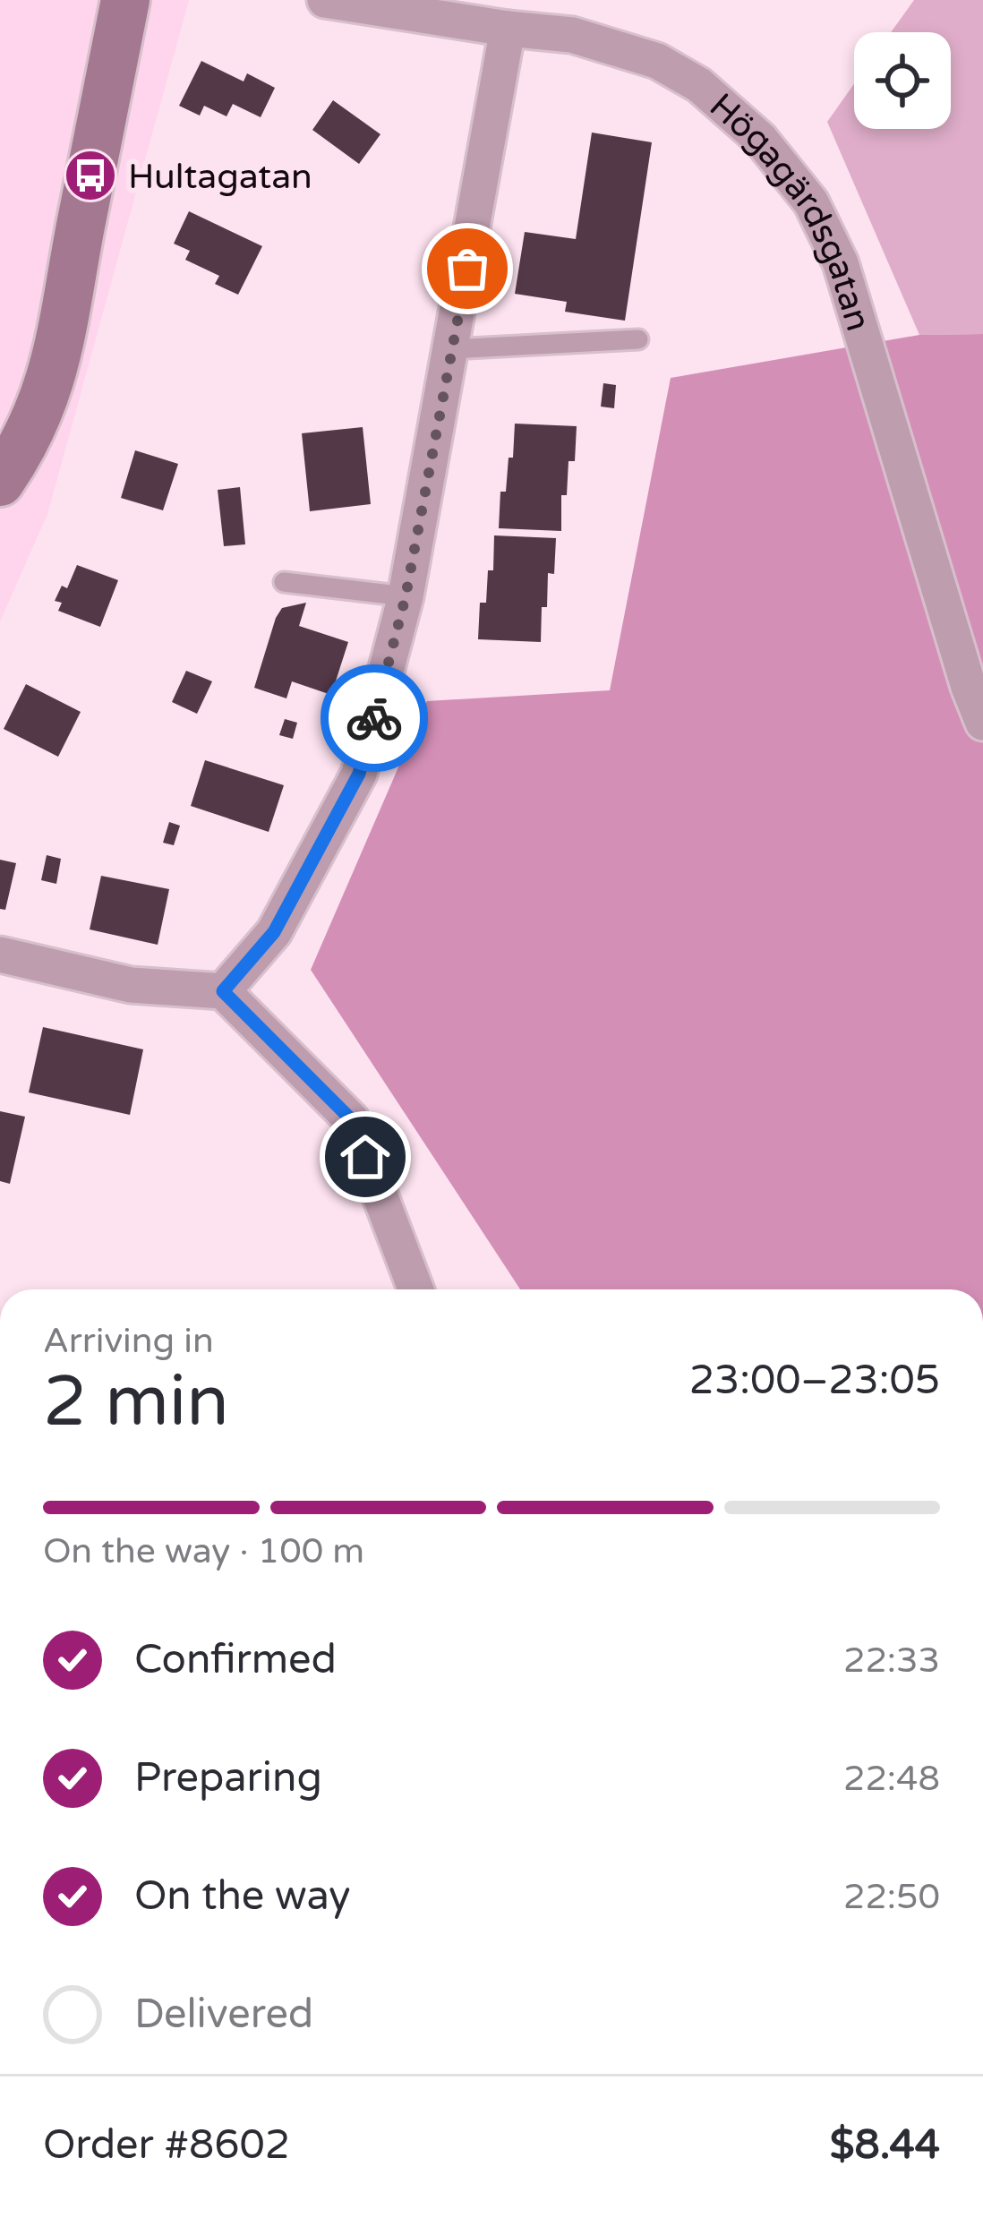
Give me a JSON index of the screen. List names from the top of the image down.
{
  "streets": {
    "street": ["Högagärdsgatan"]
  },
  "places": {
    "bus stop": ["Hultagatan"]
  },
  "page": {
    "heading": ["2 min", "Arriving in", "23:00–23:05"],
    "panel": ["Order #8602", "$8.44"],
    "bar": "On the way · 100 m",
    "list": [
      ["Confirmed", "22:33"],
      ["Preparing", "22:48"],
      ["On the way", "22:50"],
      "Delivered"
    ]
  }
}
